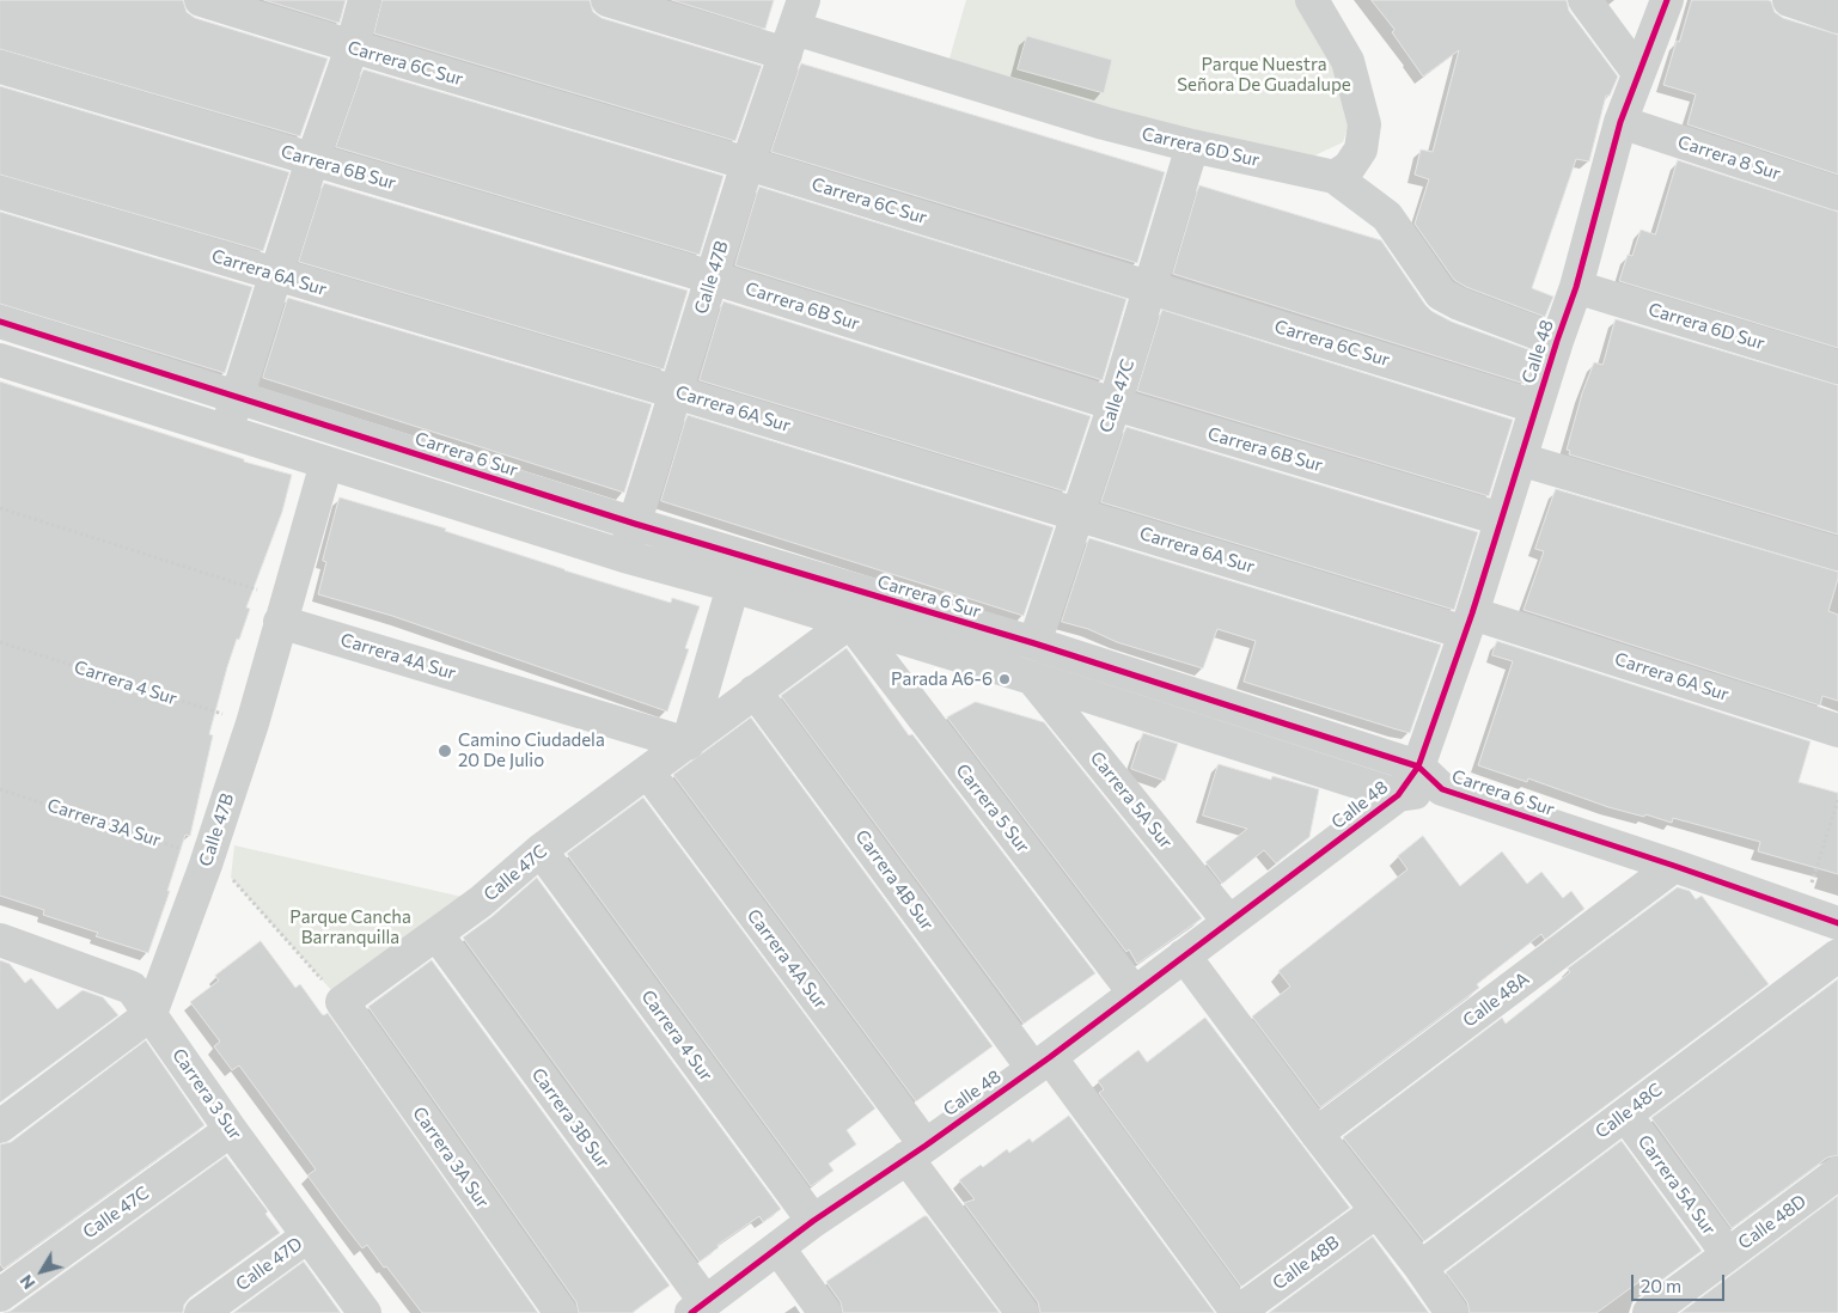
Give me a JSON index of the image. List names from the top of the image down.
{
  "streets": {
    "street": [
      "Carrera 6C Sur",
      "Carrera 6D Sur",
      "Carrera 8 Sur",
      "Carrera 6B Sur",
      "Carrera 6A Sur",
      "Calle 47B",
      "Calle 48",
      "Calle 47C",
      "Carrera 6 Sur",
      "Carrera 4A Sur",
      "Carrera 4 Sur",
      "Carrera 5A Sur",
      "Carrera 5 Sur",
      "Carrera 3A Sur",
      "Carrera 4B Sur",
      "Calle 48A",
      "Carrera 3 Sur",
      "Calle 48C",
      "Carrera 3B Sur",
      "Calle 48D",
      "Calle 48B",
      "Calle 47D"
    ]
  },
  "crossings": [
    ["Carrera 6C Sur", "Calle 47B"],
    ["Carrera 6C Sur", "Calle 48"],
    ["Carrera 6C Sur", "Calle 47C"],
    ["Carrera 6D Sur", "Calle 47B"],
    ["Carrera 6D Sur", "Calle 48"],
    ["Carrera 6D Sur", "Calle 47C"],
    ["Carrera 8 Sur", "Calle 48"],
    ["Carrera 6B Sur", "Calle 47B"],
    ["Carrera 6B Sur", "Calle 48"],
    ["Carrera 6B Sur", "Calle 47C"],
    ["Carrera 6A Sur", "Calle 47B"],
    ["Carrera 6A Sur", "Calle 48"],
    ["Carrera 6A Sur", "Calle 47C"],
    ["Calle 47B", "Carrera 6 Sur"],
    ["Calle 47B", "Carrera 4A Sur"],
    ["Calle 47B", "Carrera 4 Sur"],
    ["Calle 47B", "Carrera 3A Sur"],
    ["Calle 47B", "Carrera 3 Sur"],
    ["Calle 48", "Carrera 6 Sur"],
    ["Calle 48", "Carrera 4A Sur"],
    ["Calle 48", "Carrera 4 Sur"],
    ["Calle 48", "Carrera 5A Sur"],
    ["Calle 48", "Carrera 5 Sur"],
    ["Calle 48", "Carrera 4B Sur"],
    ["Calle 48", "Carrera 3B Sur"],
    ["Calle 47C", "Carrera 6 Sur"],
    ["Calle 47C", "Carrera 4A Sur"],
    ["Calle 47C", "Carrera 4 Sur"],
    ["Calle 47C", "Carrera 5 Sur"],
    ["Calle 47C", "Carrera 3A Sur"],
    ["Calle 47C", "Carrera 4B Sur"],
    ["Calle 47C", "Carrera 3 Sur"],
    ["Calle 47C", "Carrera 3B Sur"],
    ["Carrera 6 Sur", "Carrera 5A Sur"],
    ["Carrera 6 Sur", "Carrera 5 Sur"],
    ["Carrera 6 Sur", "Calle 48A"],
    ["Carrera 5A Sur", "Calle 48C"],
    ["Carrera 5A Sur", "Calle 48D"],
    ["Carrera 4B Sur", "Calle 48B"],
    ["Carrera 3 Sur", "Calle 47D"]
  ],
  "parks": ["Parque Nuestra Señora De Guadalupe", "Parque Cancha Barranquilla"],
  "places": ["Parada A6-6", "Camino Ciudadela 20 De Julio"],
  "scale_bar": "20 m",
  "north": "bottom left"
}
